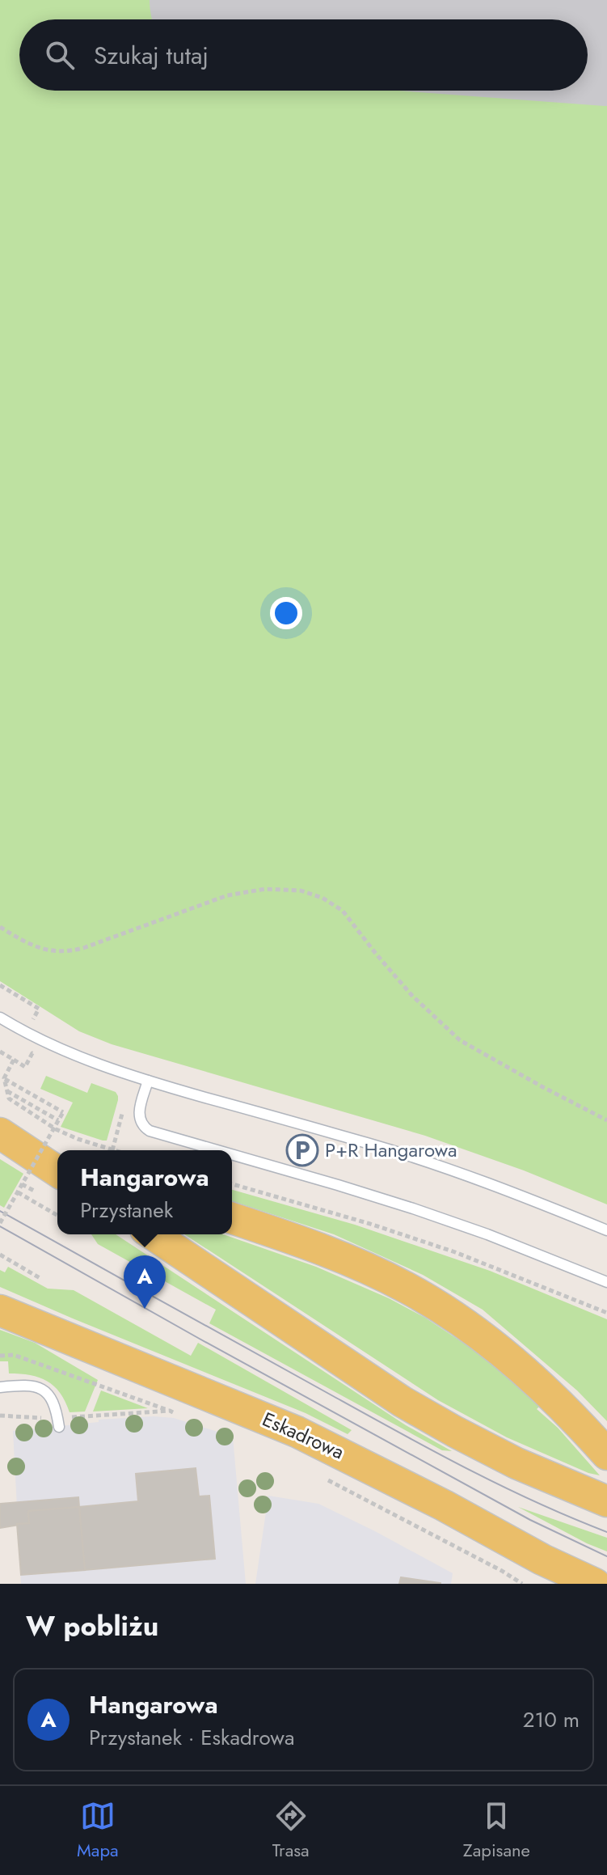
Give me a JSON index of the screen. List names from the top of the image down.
{
  "streets": {
    "main road": ["Eskadrowa"]
  },
  "places": {
    "parking": ["P+R Hangarowa"]
  },
  "page": {
    "search": "Szukaj tutaj",
    "popup": ["Hangarowa", "Przystanek"],
    "pins": "A",
    "heading": "W pobliżu",
    "list": [
      {
        "mark": "A",
        "name": "Hangarowa",
        "note": "Przystanek · Eskadrowa",
        "value": "210 m"
      }
    ],
    "nav": ["Mapa", "Trasa", "Zapisane"]
  }
}
